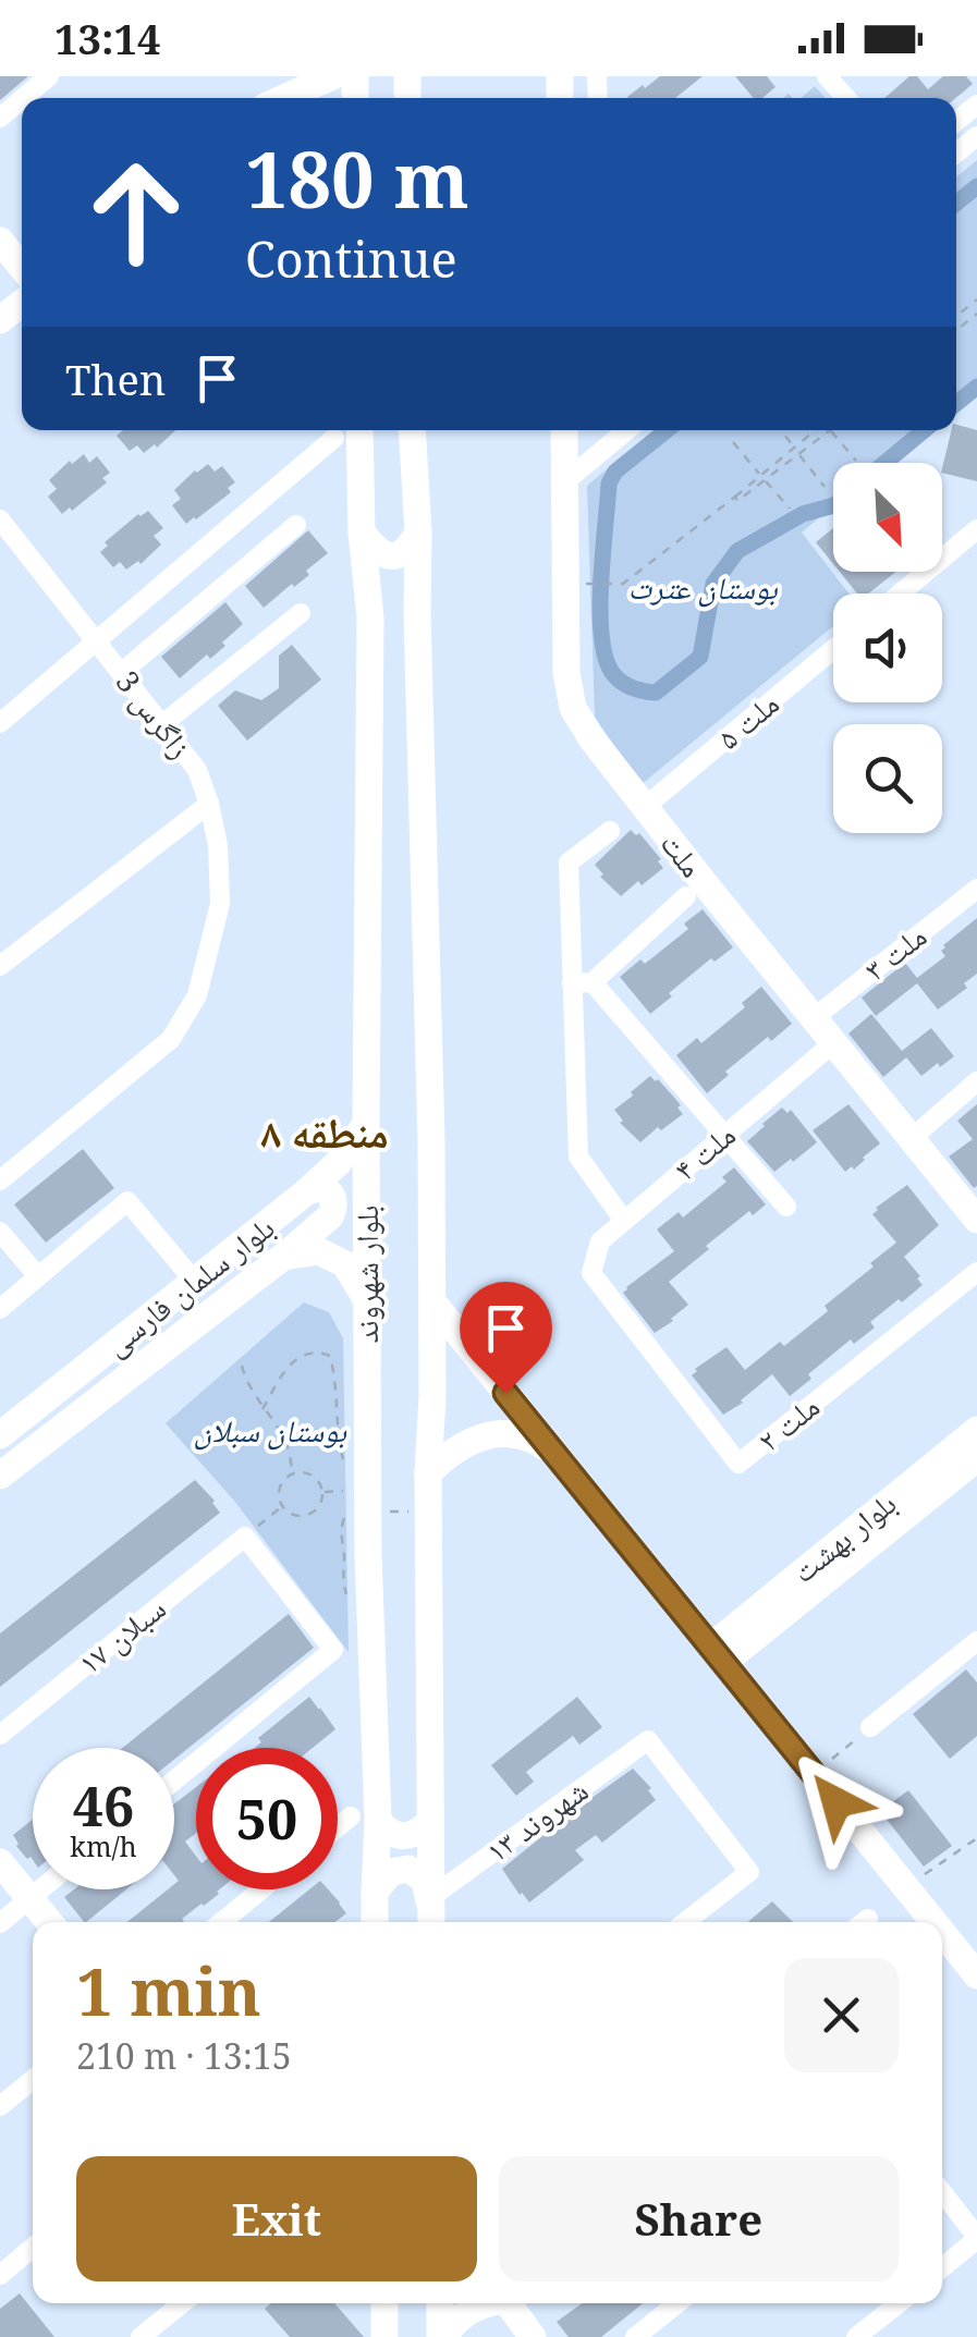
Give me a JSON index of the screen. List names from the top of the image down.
{
  "streets": {
    "main road": [
      "ملت",
      "بلوار شهروند",
      "بلوار سلمان فارسی",
      "بلوار بهشت"
    ],
    "street": [
      "زاگرس 3",
      "ملت ۵",
      "ملت ۳",
      "ملت ۴",
      "ملت ۲",
      "سبلان ۱۷",
      "شهروند ۱۳"
    ]
  },
  "crossings": [
    ["ملت ۵", "ملت"],
    ["ملت", "ملت ۳"],
    ["ملت", "ملت ۴"],
    ["ملت ۴", "ملت ۲"],
    ["بلوار شهروند", "بلوار سلمان فارسی"]
  ],
  "districts": ["منطقه ۸"],
  "parks": ["بوستان عترت", "بوستان سبلان"],
  "north": "bottom right",
  "page": {
    "status": "13:14",
    "turn": ["180 m", "Continue"],
    "then": "Then",
    "speed": "46 km/h",
    "limit": "50",
    "heading": ["1 min", "210 m · 13:15"],
    "buttons": ["Exit", "Share"]
  }
}
